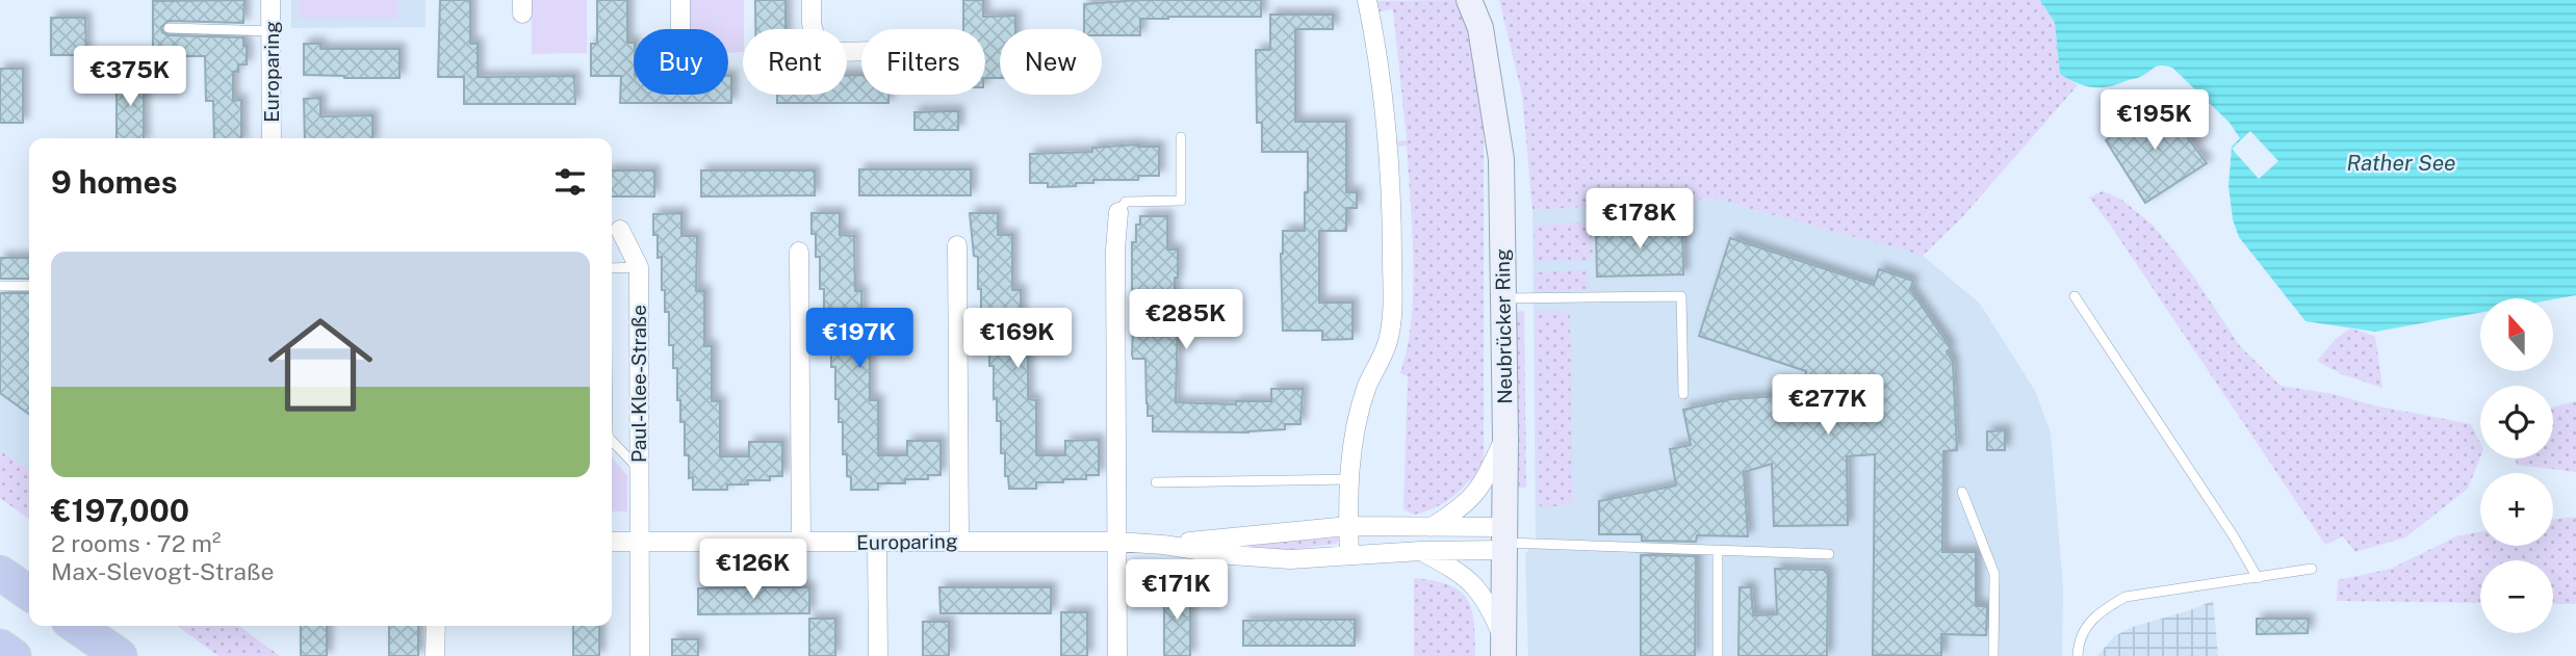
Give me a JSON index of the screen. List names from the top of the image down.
{
  "streets": {
    "main road": ["Neubrücker Ring"],
    "street": ["Europaring", "Paul-Klee-Straße"]
  },
  "crossings": [
    ["Europaring", "Neubrücker Ring"],
    ["Europaring", "Paul-Klee-Straße"]
  ],
  "water": ["Rather See"],
  "north": "top",
  "page": {
    "chip": [
      "Buy",
      "Rent",
      "Filters",
      "New"
    ],
    "price": [
      "€375K",
      "€195K",
      "€178K",
      "€285K",
      "€197K",
      "€169K",
      "€277K",
      "€126K",
      "€171K"
    ],
    "heading": "9 homes",
    "list": [
      {
        "name": "€197,000",
        "note": "2 rooms · 72 m² · Max-Slevogt-Straße"
      }
    ],
    "map_buttons": ["+", "−"]
  }
}
